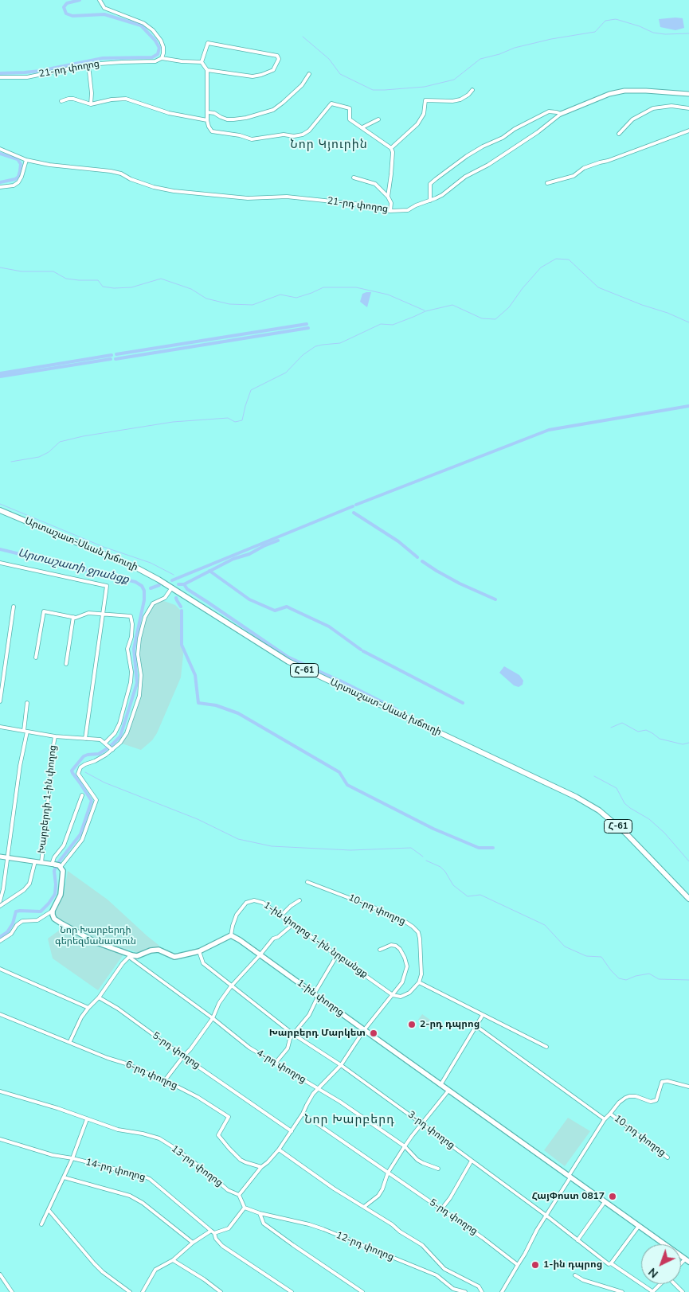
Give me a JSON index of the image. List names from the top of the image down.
{
  "streets": {
    "main road": ["Արտաշատ-Սևան խճուղի", "Հ-61", "1-ին փողոց"],
    "street": [
      "21-րդ փողոց",
      "Խարբերդի 1-ին փողոց",
      "10-րդ փողոց",
      "1-ին փողոց 1-ին նրբանցք",
      "5-րդ փողոց",
      "4-րդ փողոց",
      "6-րդ փողոց",
      "3-րդ փողոց",
      "13-րդ փողոց",
      "14-րդ փողոց",
      "12-րդ փողոց"
    ]
  },
  "crossings": [
    ["1-ին փողոց 1-ին նրբանցք", "1-ին փողոց"]
  ],
  "districts": ["Նոր Կյուրին", "Նոր Խարբերդ"],
  "water": ["Արտաշատի ջրանցք"],
  "parks": ["Նոր Խարբերդի գերեզմանատուն"],
  "places": [
    "2-րդ դպրոց",
    "Խարբերդ Մարկետ",
    "ՀայՓոստ 0817",
    "1-ին դպրոց"
  ],
  "north": "bottom left"
}
